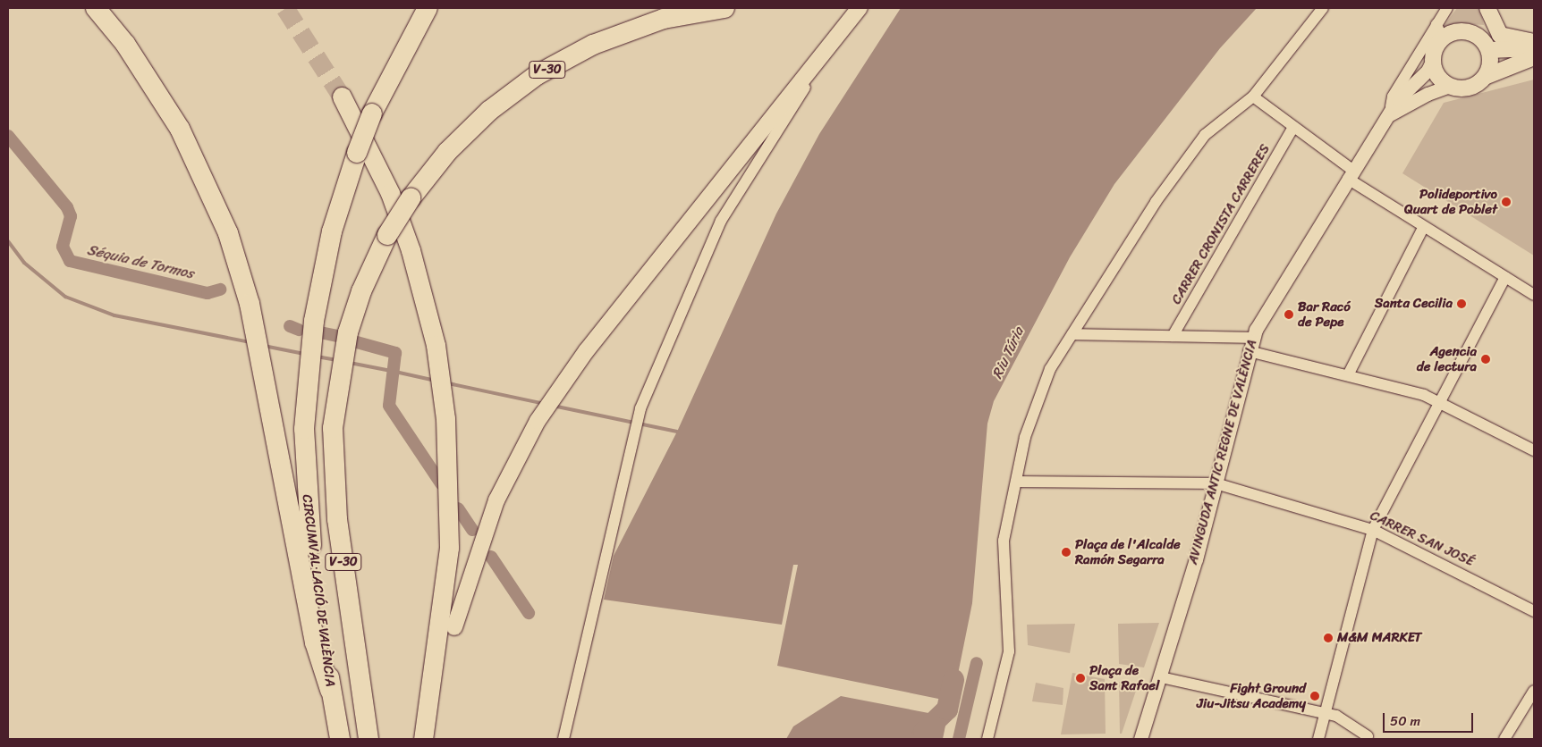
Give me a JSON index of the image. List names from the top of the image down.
{
  "streets": {
    "highway": ["V-30", "CIRCUMVAL·LACIÓ DE VALÈNCIA"],
    "street": ["CARRER CRONISTA CARRERES", "AVINGUDA ANTIC REGNE DE VALÈNCIA", "CARRER SAN JOSÉ"]
  },
  "crossings": [
    ["AVINGUDA ANTIC REGNE DE VALÈNCIA", "CARRER SAN JOSÉ"]
  ],
  "water": ["Séquia de Tormos", "Riu Túria"],
  "places": [
    "Polideportivo Quart de Poblet",
    "Santa Cecilia",
    "Bar Racó de Pepe",
    "Agencia de lectura",
    "Plaça de l'Alcalde Ramón Segarra",
    "M&M MARKET",
    "Plaça de Sant Rafael",
    "Fight Ground Jiu-Jitsu Academy"
  ],
  "scale_bar": "50 m"
}
